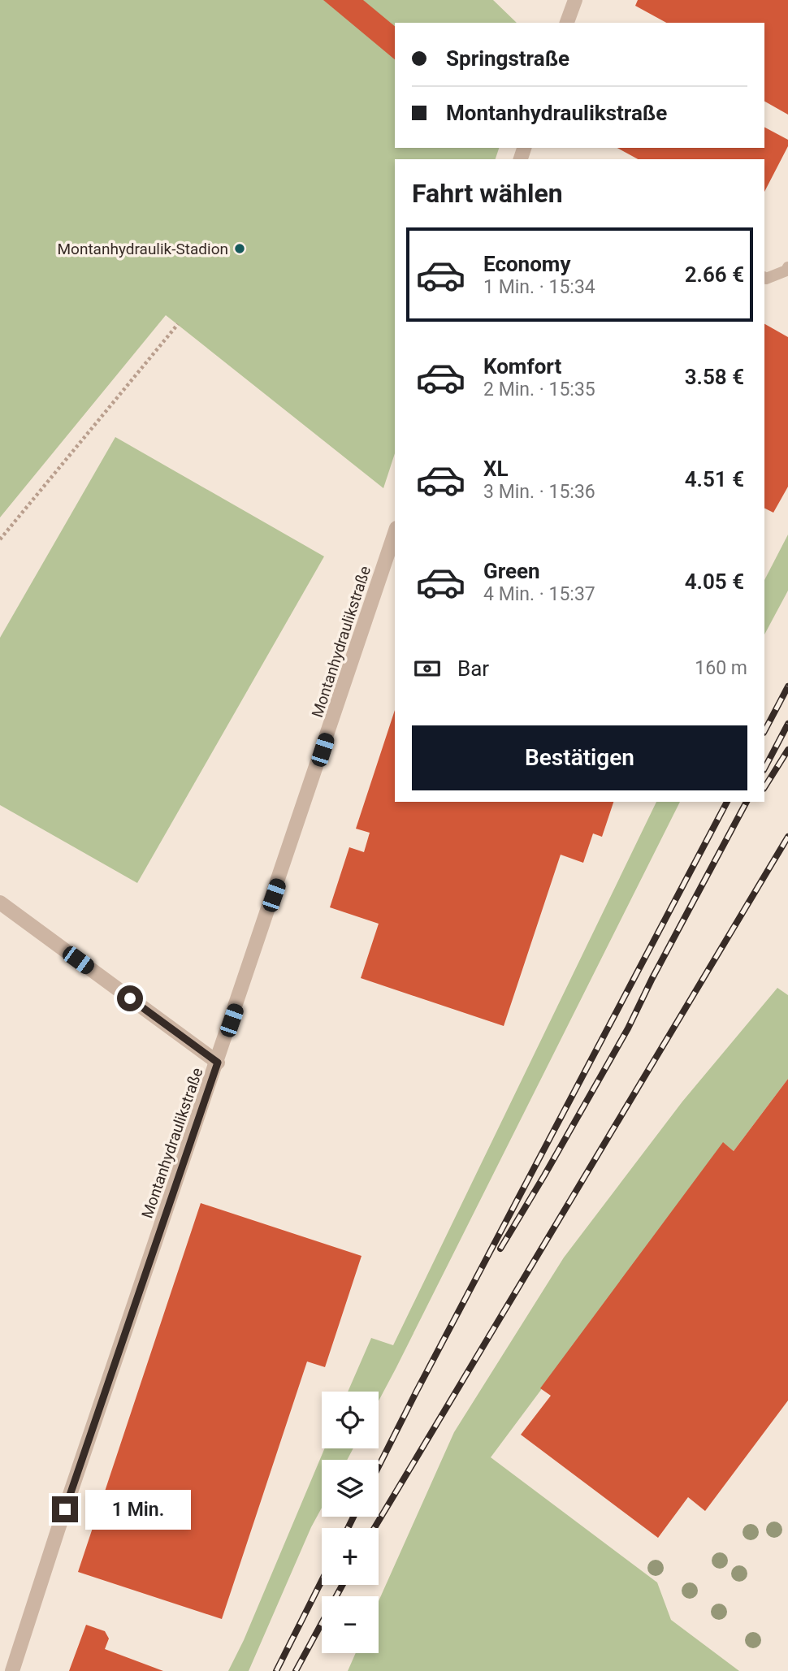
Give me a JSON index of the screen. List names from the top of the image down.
{
  "streets": {
    "street": ["Montanhydraulikstraße"]
  },
  "places": ["Montanhydraulik-Stadion"],
  "page": {
    "banner": ["Springstraße", "Montanhydraulikstraße"],
    "heading": "Fahrt wählen",
    "list": [
      {
        "name": "Economy",
        "note": "1 Min. · 15:34",
        "value": "2.66 €"
      },
      {
        "name": "Komfort",
        "note": "2 Min. · 15:35",
        "value": "3.58 €"
      },
      {
        "name": "XL",
        "note": "3 Min. · 15:36",
        "value": "4.51 €"
      },
      {
        "name": "Green",
        "note": "4 Min. · 15:37",
        "value": "4.05 €"
      }
    ],
    "pay": ["Bar", "160 m"],
    "buttons": "Bestätigen",
    "map_buttons": ["+", "−"],
    "bubble": "1 Min."
  }
}
